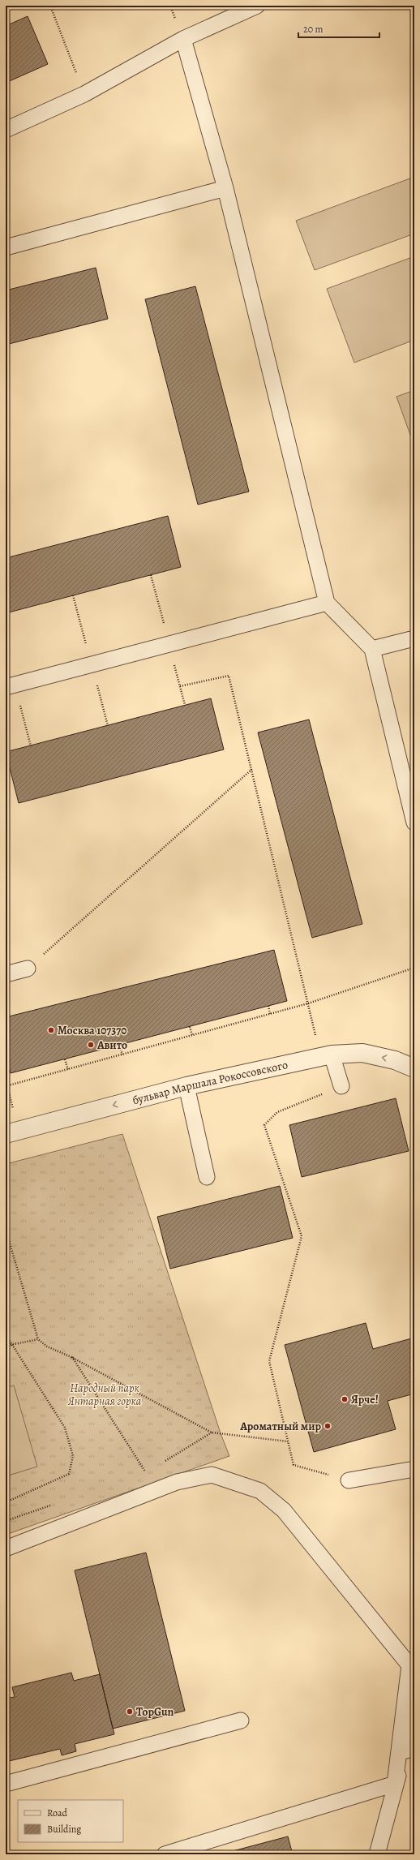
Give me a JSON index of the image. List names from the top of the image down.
{
  "streets": {
    "street": ["бульвар Маршала Рокоссовского"]
  },
  "one_way": ["бульвар Маршала Рокоссовского"],
  "parks": ["Народный парк Янтарная горка"],
  "places": [
    "Москва 107370",
    "Авито",
    "Ярче!",
    "Ароматный мир",
    "TopGun"
  ],
  "legend": ["Road", "Building"],
  "scale_bar": "20 m"
}
